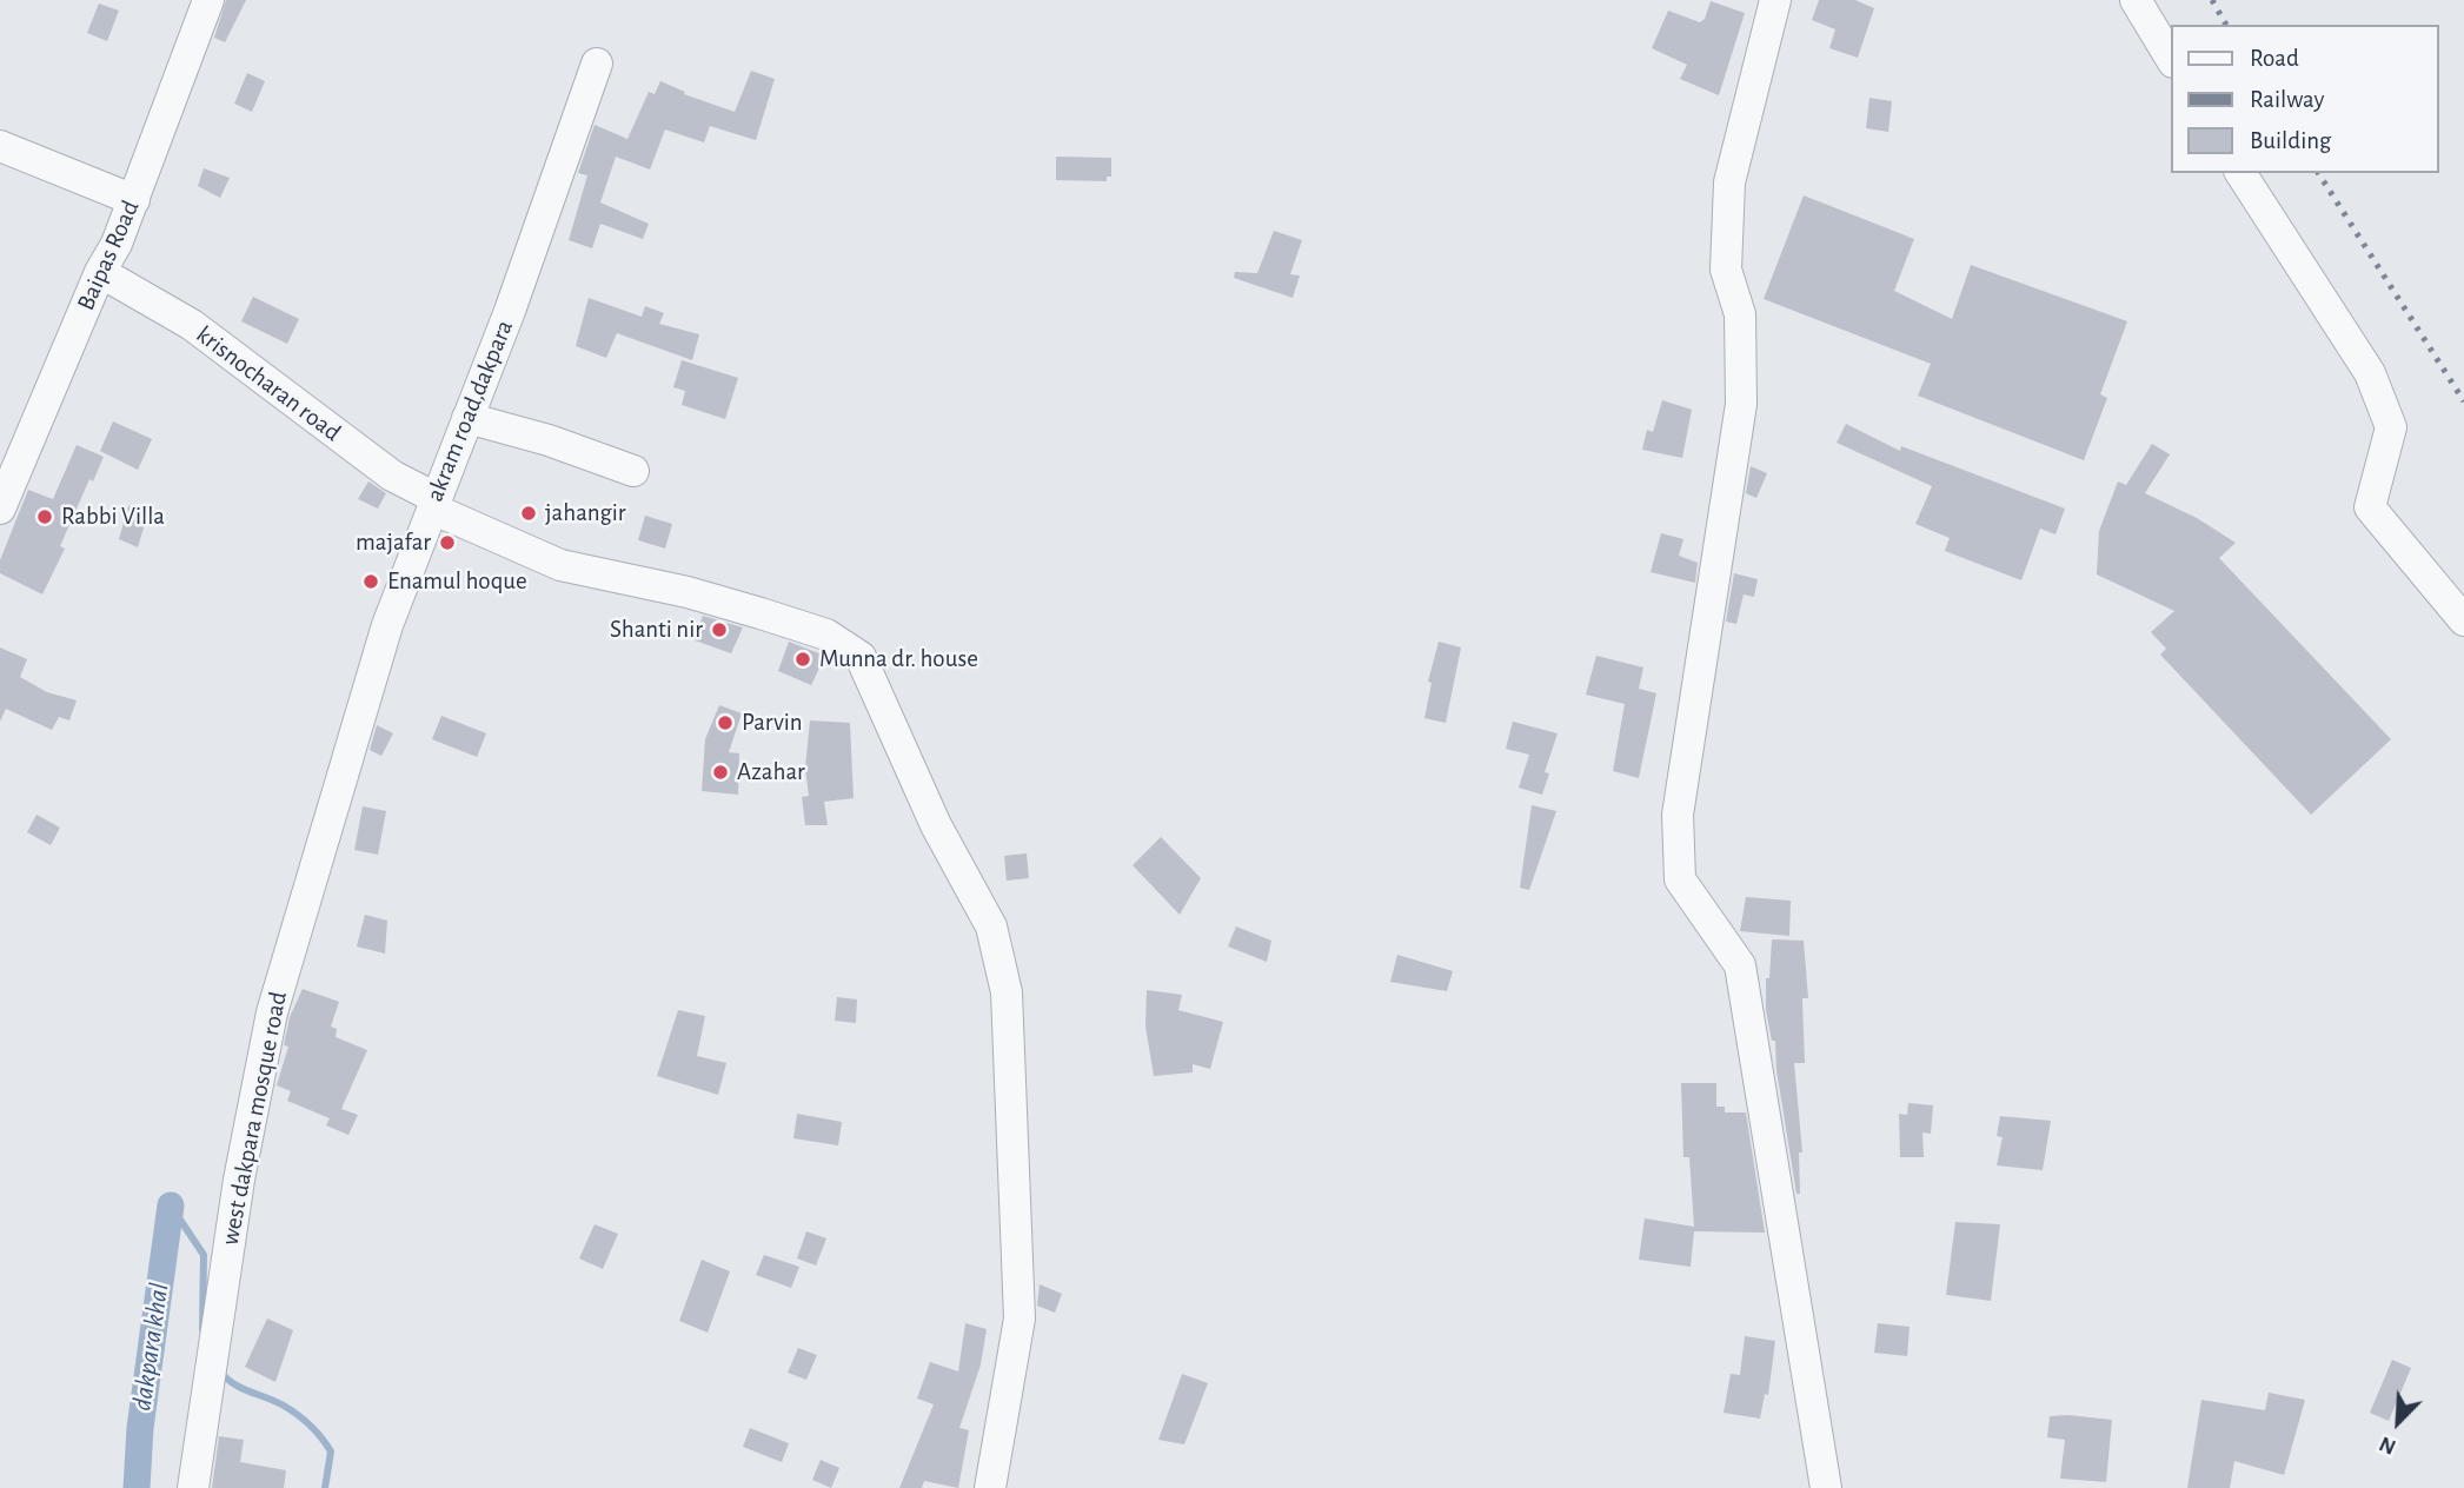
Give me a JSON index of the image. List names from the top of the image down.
{
  "streets": {
    "street": [
      "Baipas Road",
      "krisnocharan road",
      "akram road,dakpara",
      "west dakpara mosque road"
    ]
  },
  "crossings": [
    ["Baipas Road", "krisnocharan road"],
    ["krisnocharan road", "akram road,dakpara"],
    ["akram road,dakpara", "west dakpara mosque road"]
  ],
  "water": ["dakpara khal"],
  "places": [
    "jahangir",
    "Rabbi Villa",
    "majafar",
    "Enamul hoque",
    "Shanti nir",
    "Munna dr. house",
    "Parvin",
    "Azahar"
  ],
  "legend": ["Road", "Railway", "Building"],
  "north": "bottom left"
}
